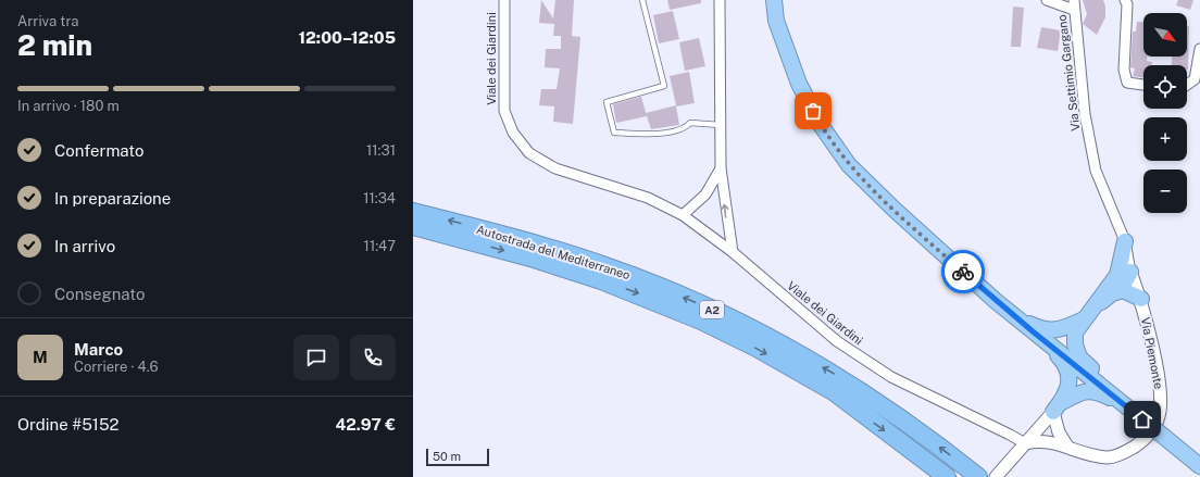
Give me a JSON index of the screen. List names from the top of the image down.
{
  "streets": {
    "highway": ["Autostrada del Mediterraneo", "A2"],
    "street": ["Viale dei Giardini", "Via Settimio Gargano", "Via Piemonte"]
  },
  "crossings": [
    ["Viale dei Giardini", "Via Piemonte"]
  ],
  "scale_bar": "50 m",
  "north": "bottom right",
  "page": {
    "heading": ["2 min", "Arriva tra", "12:00–12:05"],
    "panel": [
      "Marco",
      "Corriere · 4.6",
      "Ordine #5152",
      "42.97 €"
    ],
    "map_buttons": ["+", "−"],
    "bar": "In arrivo · 180 m",
    "list": [
      ["Confermato", "11:31"],
      ["In preparazione", "11:34"],
      ["In arrivo", "11:47"],
      "Consegnato"
    ],
    "round": "M",
    "scale": "50 m"
  }
}
